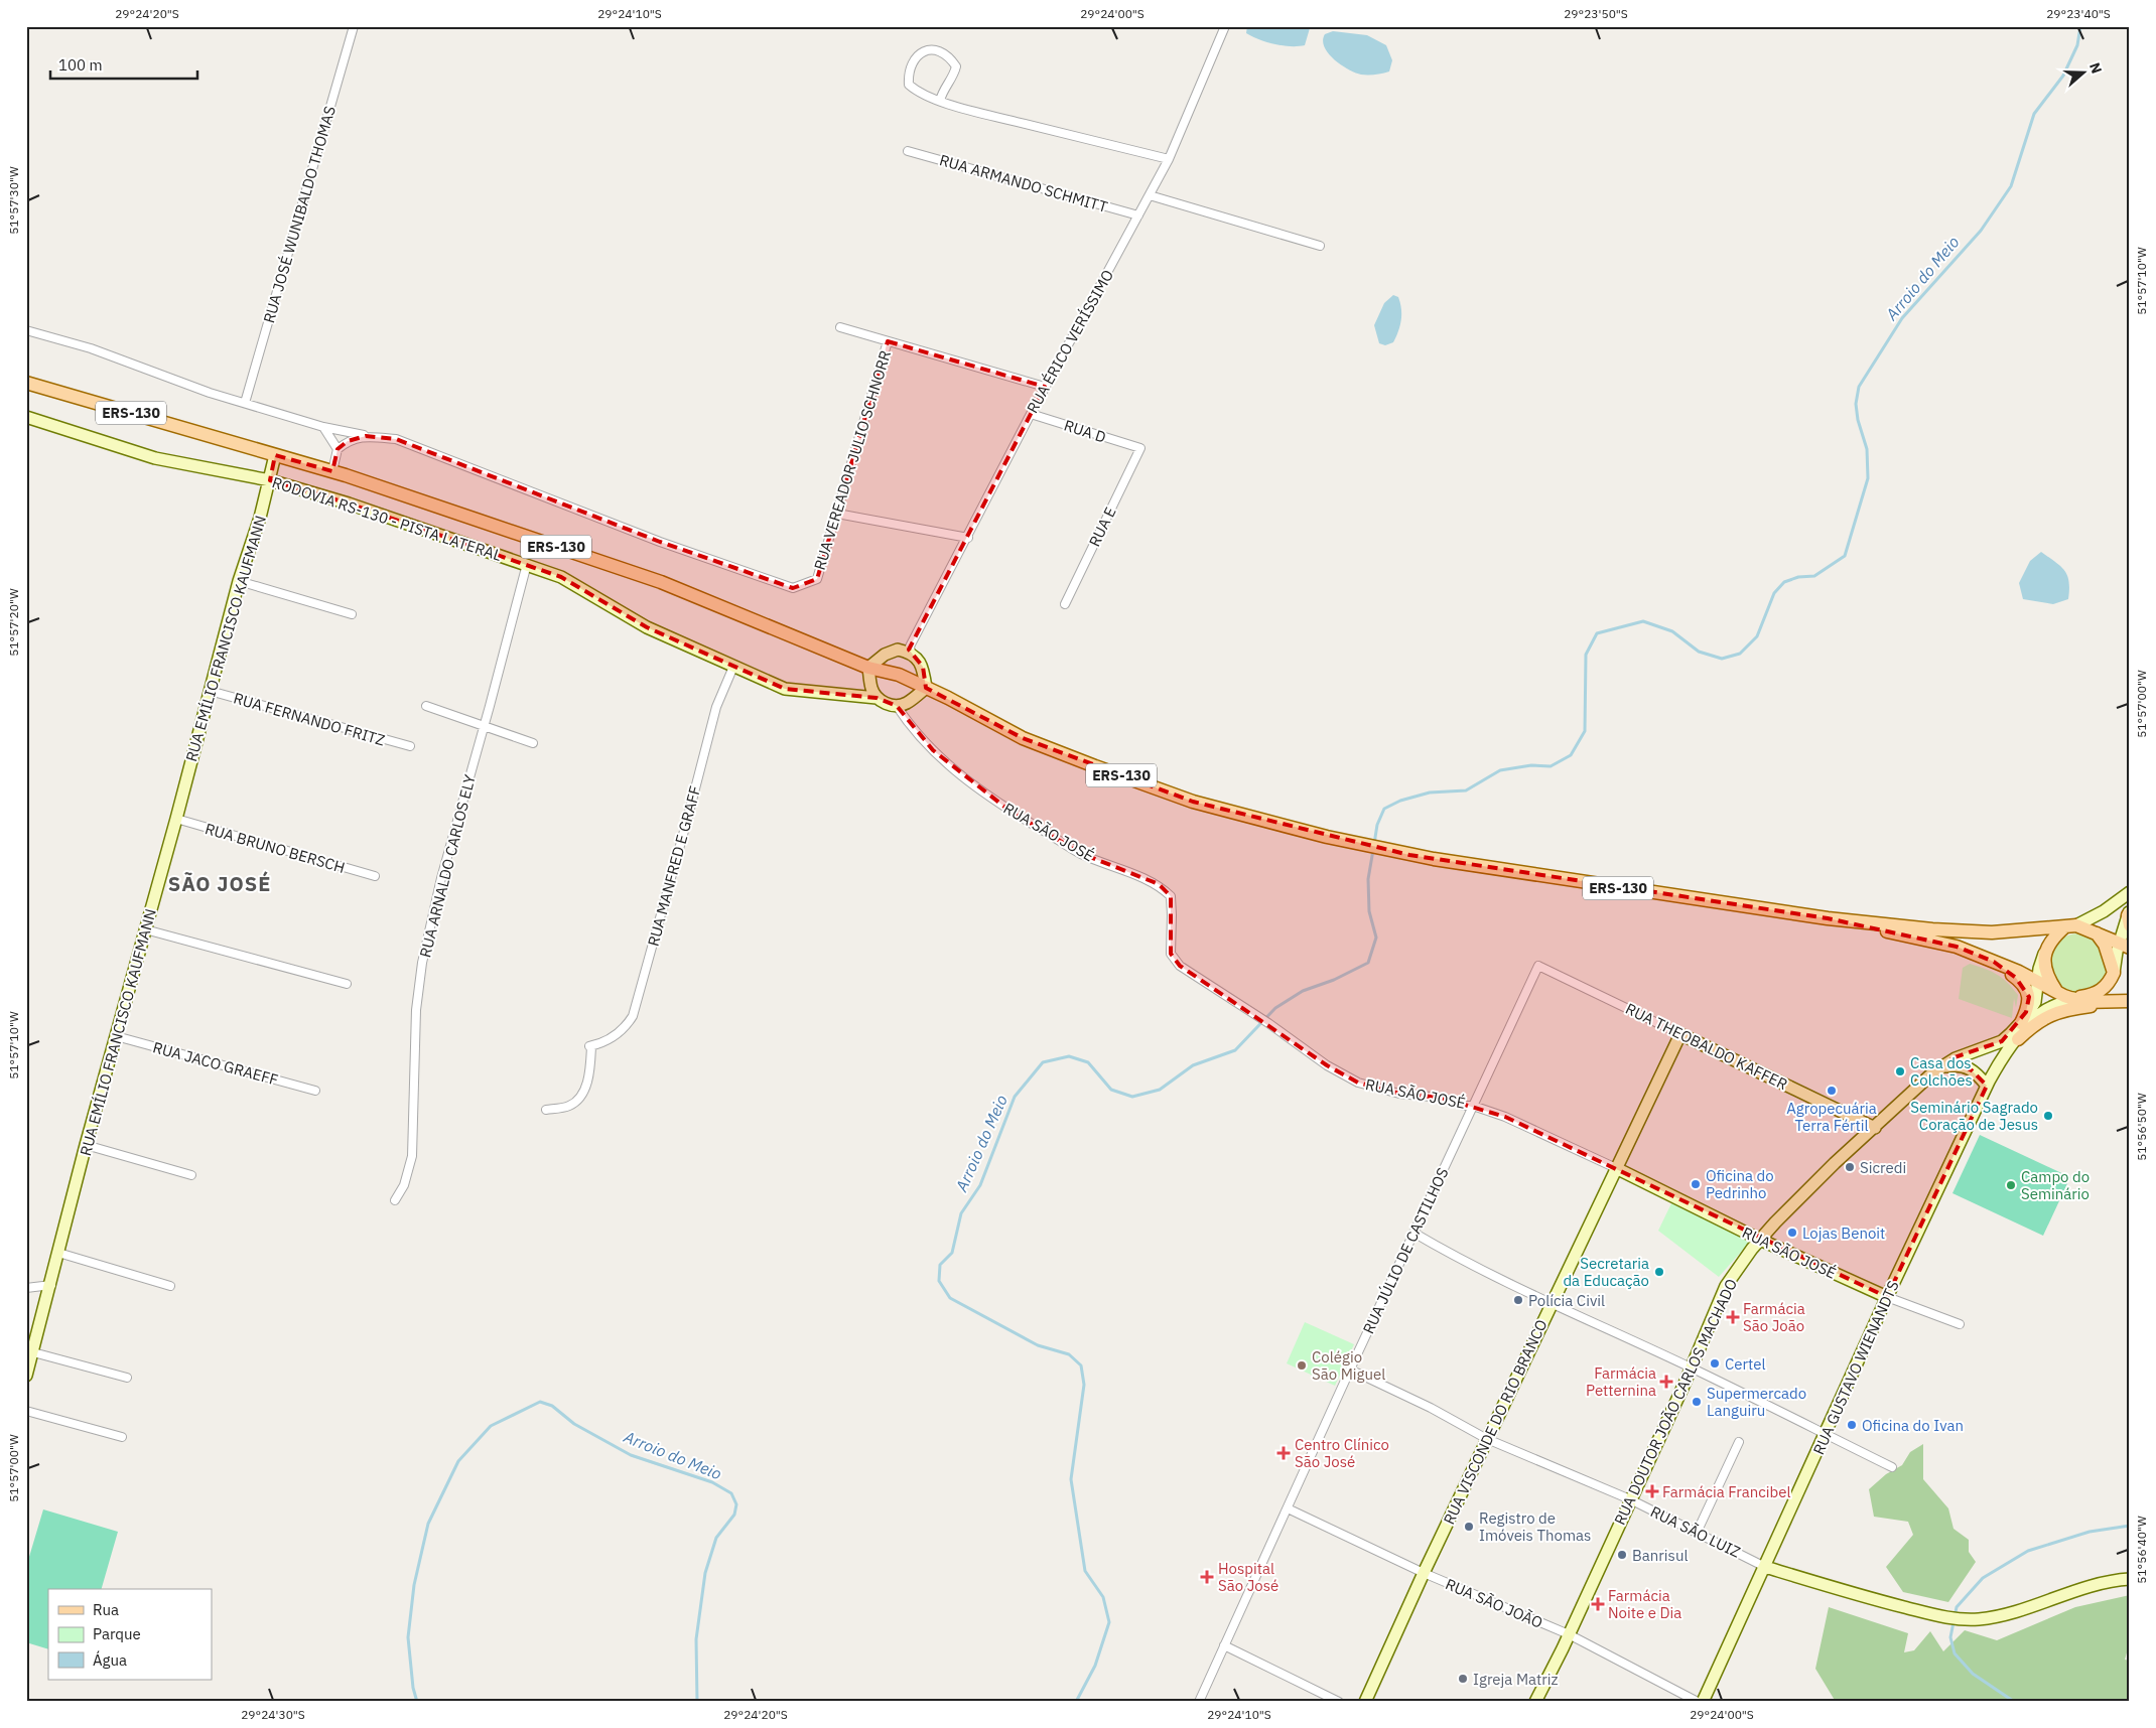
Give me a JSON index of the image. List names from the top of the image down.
{
  "streets": {
    "main road": ["ERS-130"],
    "street": [
      "RUA ARMANDO SCHMITT",
      "RUA JOSÉ WUNIBALDO THOMAS",
      "RUA ÉRICO VERÍSSIMO",
      "RUA D",
      "RUA VEREADOR JULIO SCHNORR",
      "RODOVIA RS-130 - PISTA LATERAL",
      "RUA E",
      "RUA EMÍLIO FRANCISCO KAUFMANN",
      "RUA FERNANDO FRITZ",
      "RUA SÃO JOSÉ",
      "RUA BRUNO BERSCH",
      "RUA ARNALDO CARLOS ELY",
      "RUA MANFRED E GRAFF",
      "RUA THEOBALDO KAFFER",
      "RUA JACO GRAEFF",
      "RUA JÚLIO DE CASTILHOS",
      "RUA GUSTAVO WIENANDTS",
      "RUA DOUTOR JOÃO CARLOS MACHADO",
      "RUA VISCONDE DO RIO BRANCO",
      "RUA SÃO LUIZ",
      "RUA SÃO JOÃO"
    ]
  },
  "crossings": [
    ["RUA ARMANDO SCHMITT", "RUA ÉRICO VERÍSSIMO"],
    ["RUA ÉRICO VERÍSSIMO", "RUA D"],
    ["ERS-130", "RUA EMÍLIO FRANCISCO KAUFMANN"],
    ["RUA D", "RUA E"],
    ["RODOVIA RS-130 - PISTA LATERAL", "RUA EMÍLIO FRANCISCO KAUFMANN"],
    ["RODOVIA RS-130 - PISTA LATERAL", "RUA SÃO JOSÉ"],
    ["RODOVIA RS-130 - PISTA LATERAL", "RUA ARNALDO CARLOS ELY"],
    ["RODOVIA RS-130 - PISTA LATERAL", "RUA MANFRED E GRAFF"],
    ["RUA EMÍLIO FRANCISCO KAUFMANN", "RUA FERNANDO FRITZ"],
    ["RUA EMÍLIO FRANCISCO KAUFMANN", "RUA BRUNO BERSCH"],
    ["RUA EMÍLIO FRANCISCO KAUFMANN", "RUA JACO GRAEFF"],
    ["RUA SÃO JOSÉ", "RUA JÚLIO DE CASTILHOS"],
    ["RUA SÃO JOSÉ", "RUA GUSTAVO WIENANDTS"],
    ["RUA SÃO JOSÉ", "RUA DOUTOR JOÃO CARLOS MACHADO"],
    ["RUA SÃO JOSÉ", "RUA VISCONDE DO RIO BRANCO"],
    ["RUA THEOBALDO KAFFER", "RUA JÚLIO DE CASTILHOS"],
    ["RUA THEOBALDO KAFFER", "RUA DOUTOR JOÃO CARLOS MACHADO"],
    ["RUA THEOBALDO KAFFER", "RUA VISCONDE DO RIO BRANCO"],
    ["RUA JÚLIO DE CASTILHOS", "RUA SÃO LUIZ"],
    ["RUA JÚLIO DE CASTILHOS", "RUA SÃO JOÃO"],
    ["RUA GUSTAVO WIENANDTS", "RUA DOUTOR JOÃO CARLOS MACHADO"],
    ["RUA GUSTAVO WIENANDTS", "RUA SÃO LUIZ"],
    ["RUA DOUTOR JOÃO CARLOS MACHADO", "RUA SÃO LUIZ"],
    ["RUA DOUTOR JOÃO CARLOS MACHADO", "RUA SÃO JOÃO"],
    ["RUA VISCONDE DO RIO BRANCO", "RUA SÃO LUIZ"],
    ["RUA VISCONDE DO RIO BRANCO", "RUA SÃO JOÃO"]
  ],
  "districts": ["SÃO JOSÉ"],
  "water": ["Arroio do Meio"],
  "places": {
    "other": [
      "Casa dos Colchões",
      "Agropecuária Terra Fértil",
      "Seminário Sagrado Coração de Jesus",
      "Sicredi",
      "Oficina do Pedrinho",
      "Campo do Seminário",
      "Lojas Benoit",
      "Secretaria da Educação",
      "Polícia Civil",
      "Certel",
      "Colégio São Miguel",
      "Supermercado Languiru",
      "Oficina do Ivan",
      "Registro de Imóveis Thomas",
      "Banrisul",
      "Igreja Matriz"
    ],
    "health": [
      "Farmácia São João",
      "Farmácia Petternina",
      "Centro Clínico São José",
      "Farmácia Francibel",
      "Hospital São José",
      "Farmácia Noite e Dia"
    ]
  },
  "legend": ["Rua", "Parque", "Água"],
  "scale_bar": "100 m",
  "north": "right",
  "coordinates": [
    "29°24'20\"S",
    "29°24'10\"S",
    "29°24'00\"S",
    "29°23'50\"S",
    "29°23'40\"S",
    "51°57'30\"W",
    "51°57'10\"W",
    "51°57'20\"W",
    "51°57'00\"W",
    "51°56'50\"W",
    "51°56'40\"W",
    "29°24'30\"S"
  ]
}
